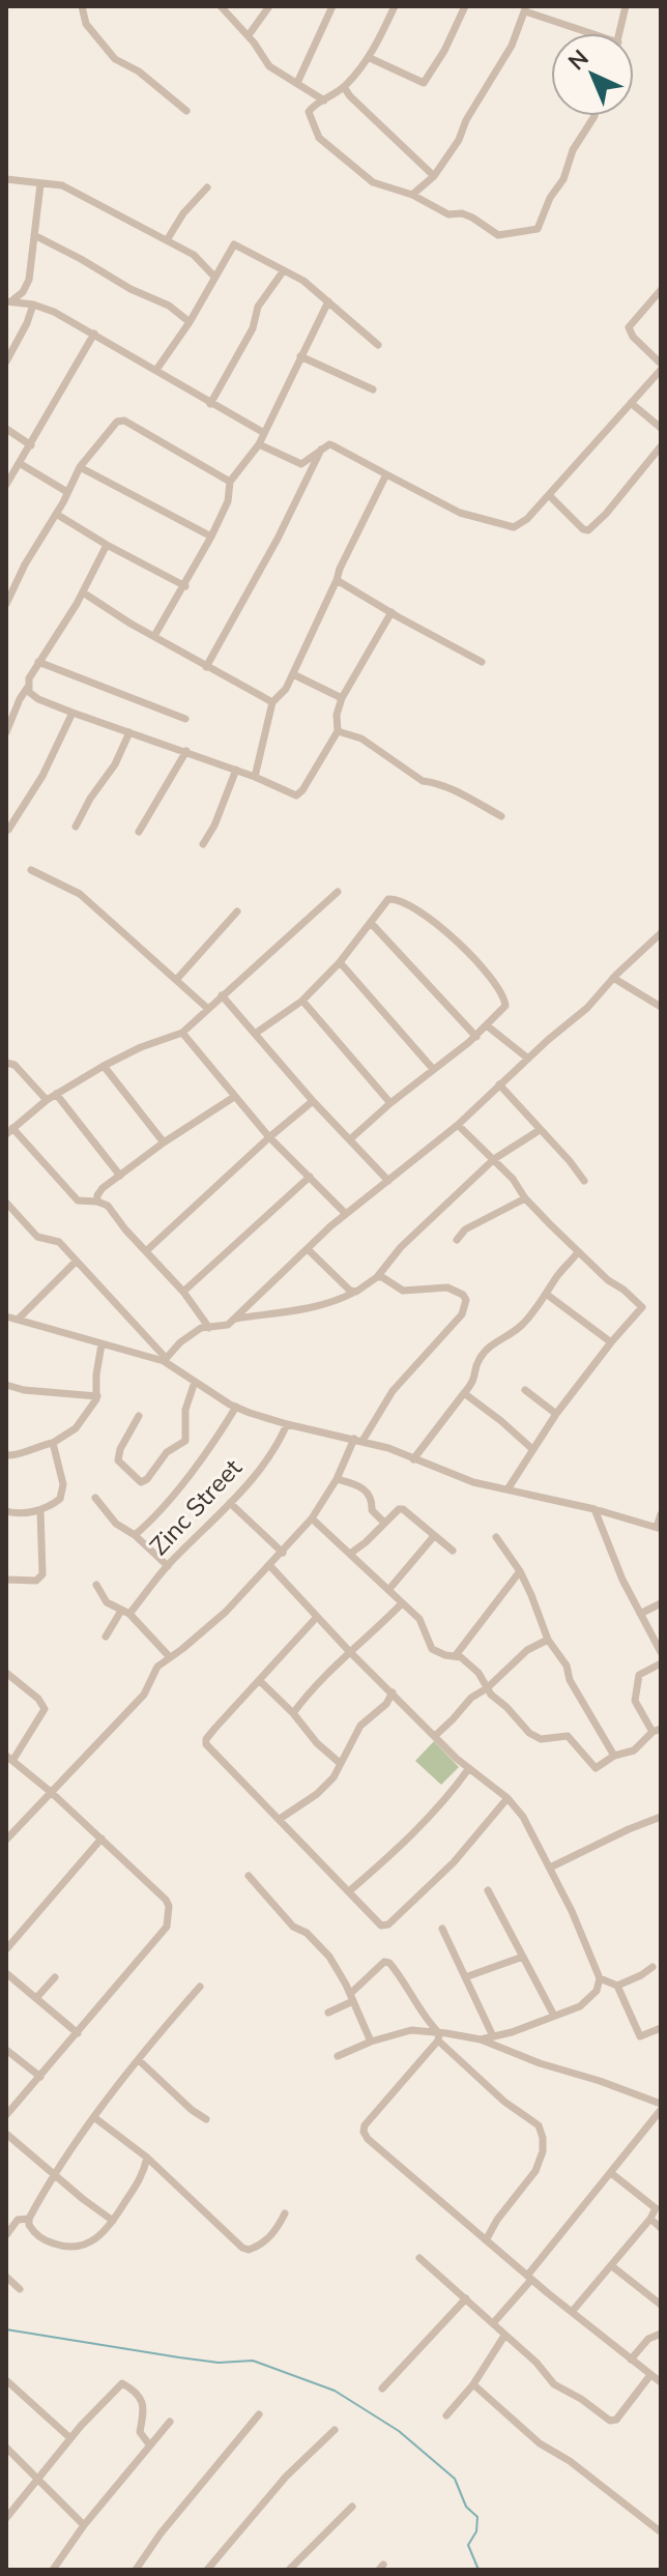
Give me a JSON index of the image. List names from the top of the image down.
{
  "streets": {
    "street": ["Zinc Street"]
  },
  "north": "top left"
}
